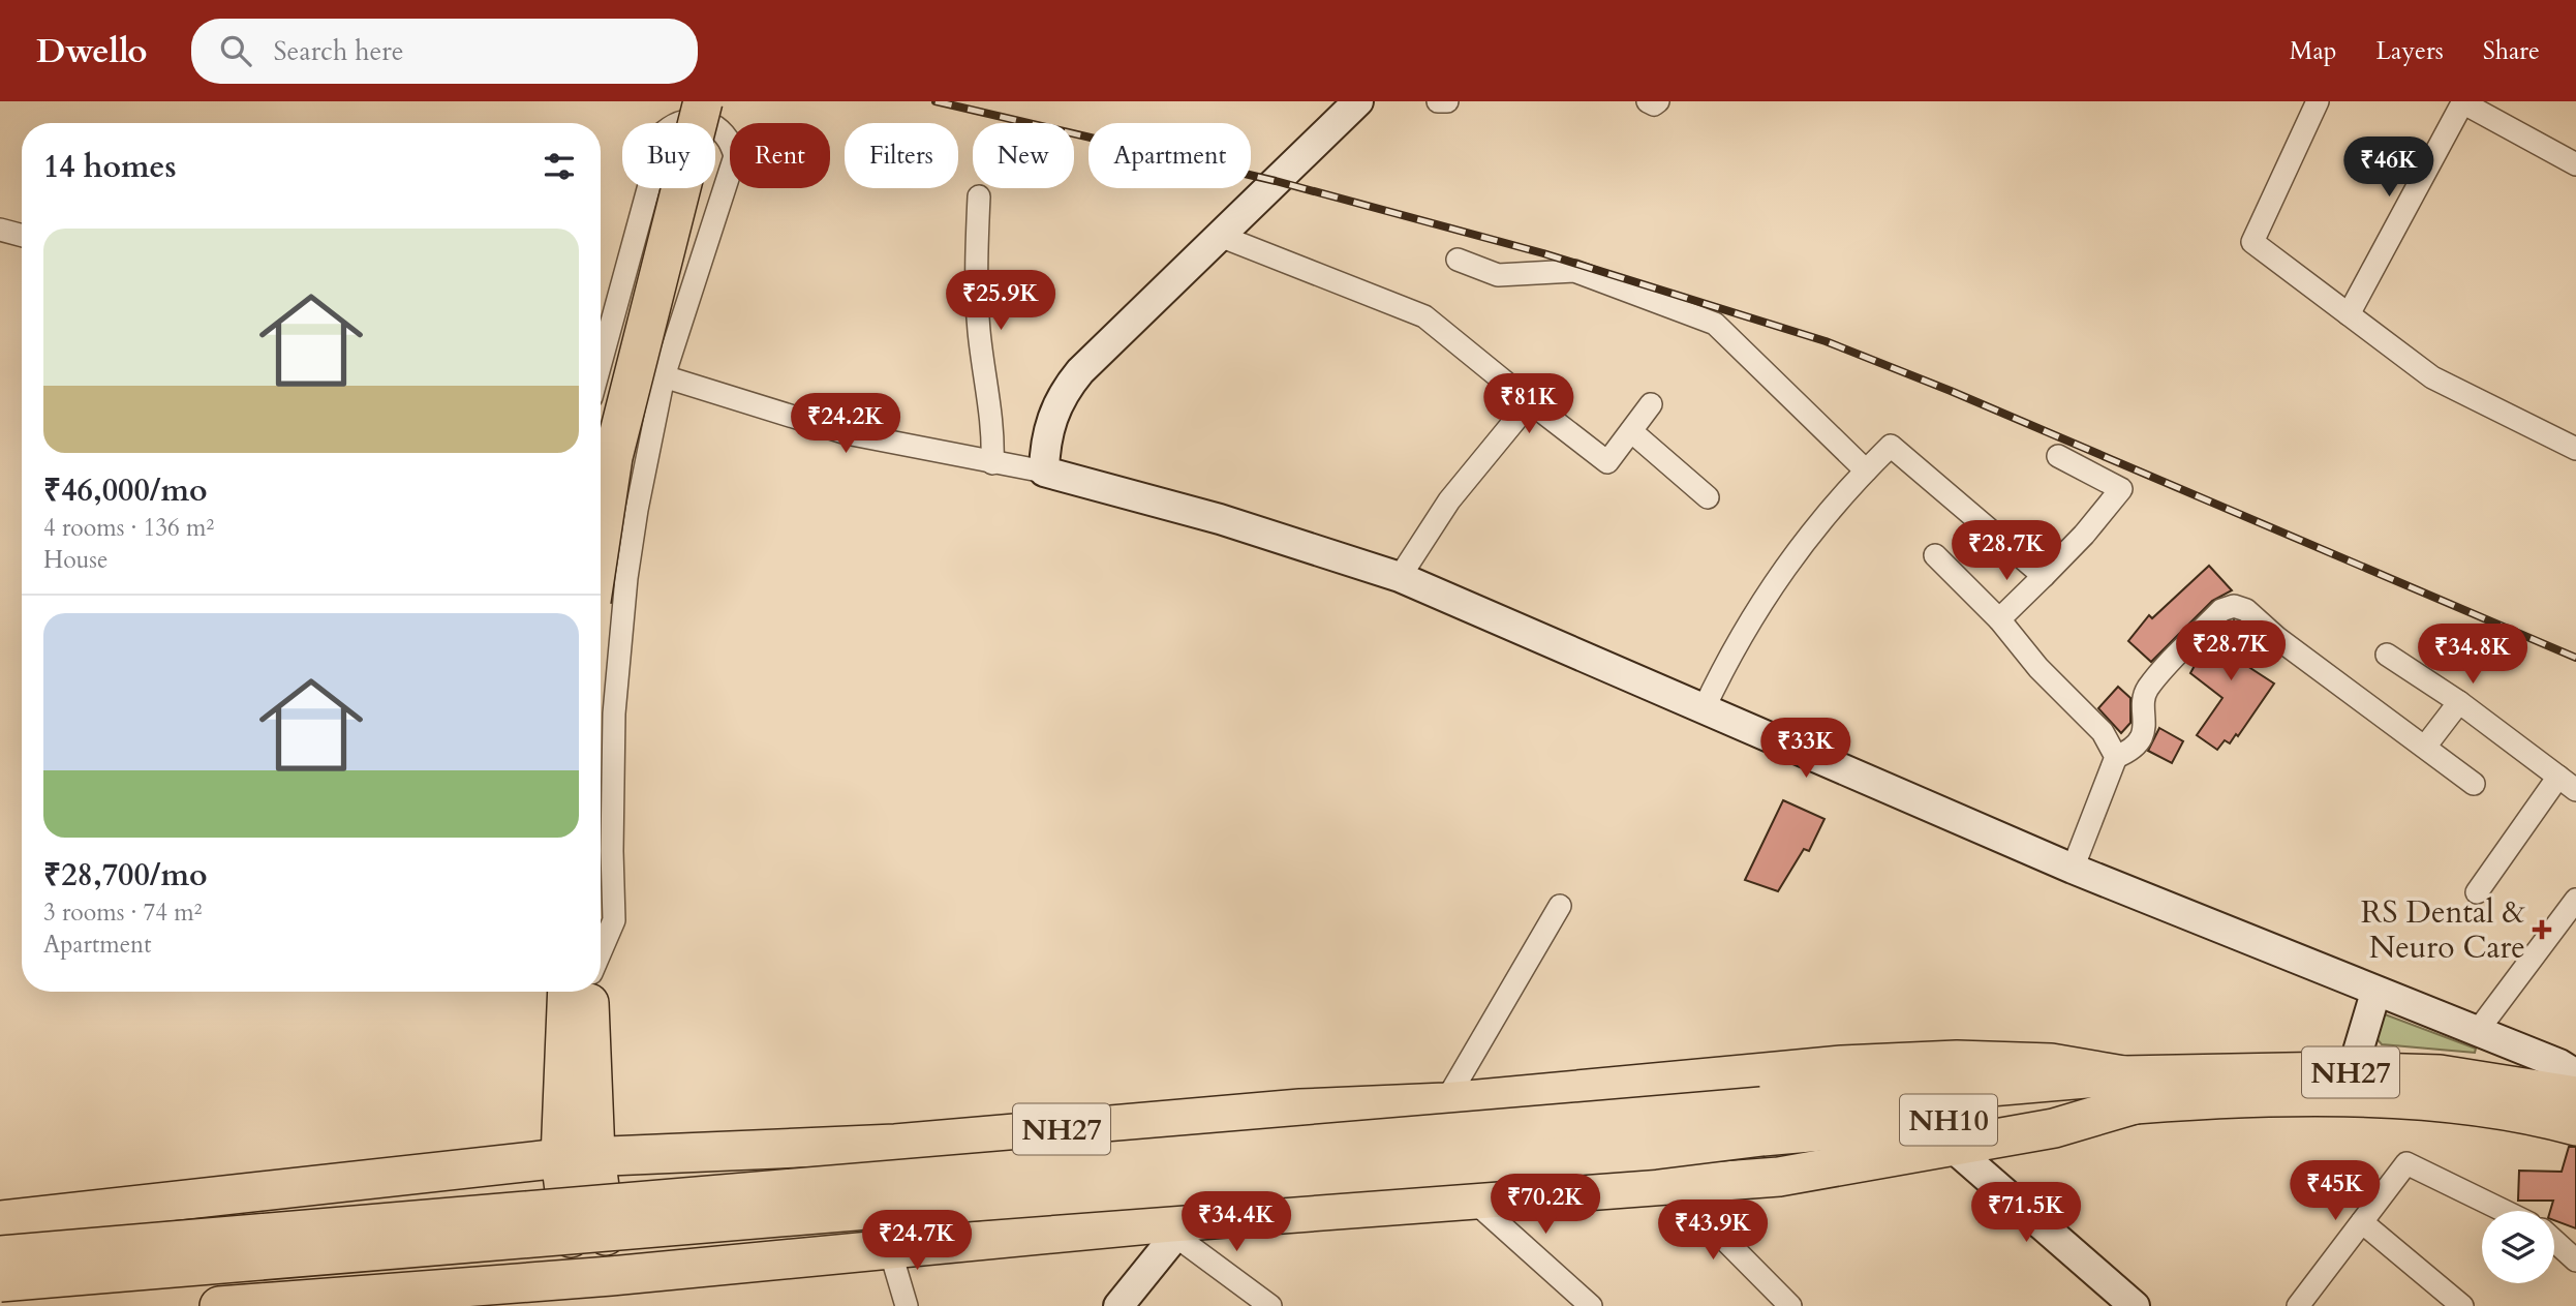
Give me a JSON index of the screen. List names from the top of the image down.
{
  "streets": {
    "highway": ["NH27", "NH10"]
  },
  "crossings": [
    ["NH27", "NH10"]
  ],
  "places": {
    "health": ["RS Dental & Neuro Care"]
  },
  "page": {
    "header": "Dwello",
    "search": "Search here",
    "nav": ["Map", "Layers", "Share"],
    "chip": [
      "Buy",
      "Rent",
      "Filters",
      "New",
      "Apartment"
    ],
    "heading": "14 homes",
    "price": [
      "₹46K",
      "₹25.9K",
      "₹81K",
      "₹24.2K",
      "₹28.7K",
      "₹28.7K",
      "₹34.8K",
      "₹33K",
      "₹45K",
      "₹70.2K",
      "₹71.5K",
      "₹34.4K",
      "₹43.9K",
      "₹24.7K"
    ],
    "list": [
      {
        "name": "₹46,000/mo",
        "note": "4 rooms · 136 m² · House"
      },
      {
        "name": "₹28,700/mo",
        "note": "3 rooms · 74 m² · Apartment"
      }
    ]
  }
}
